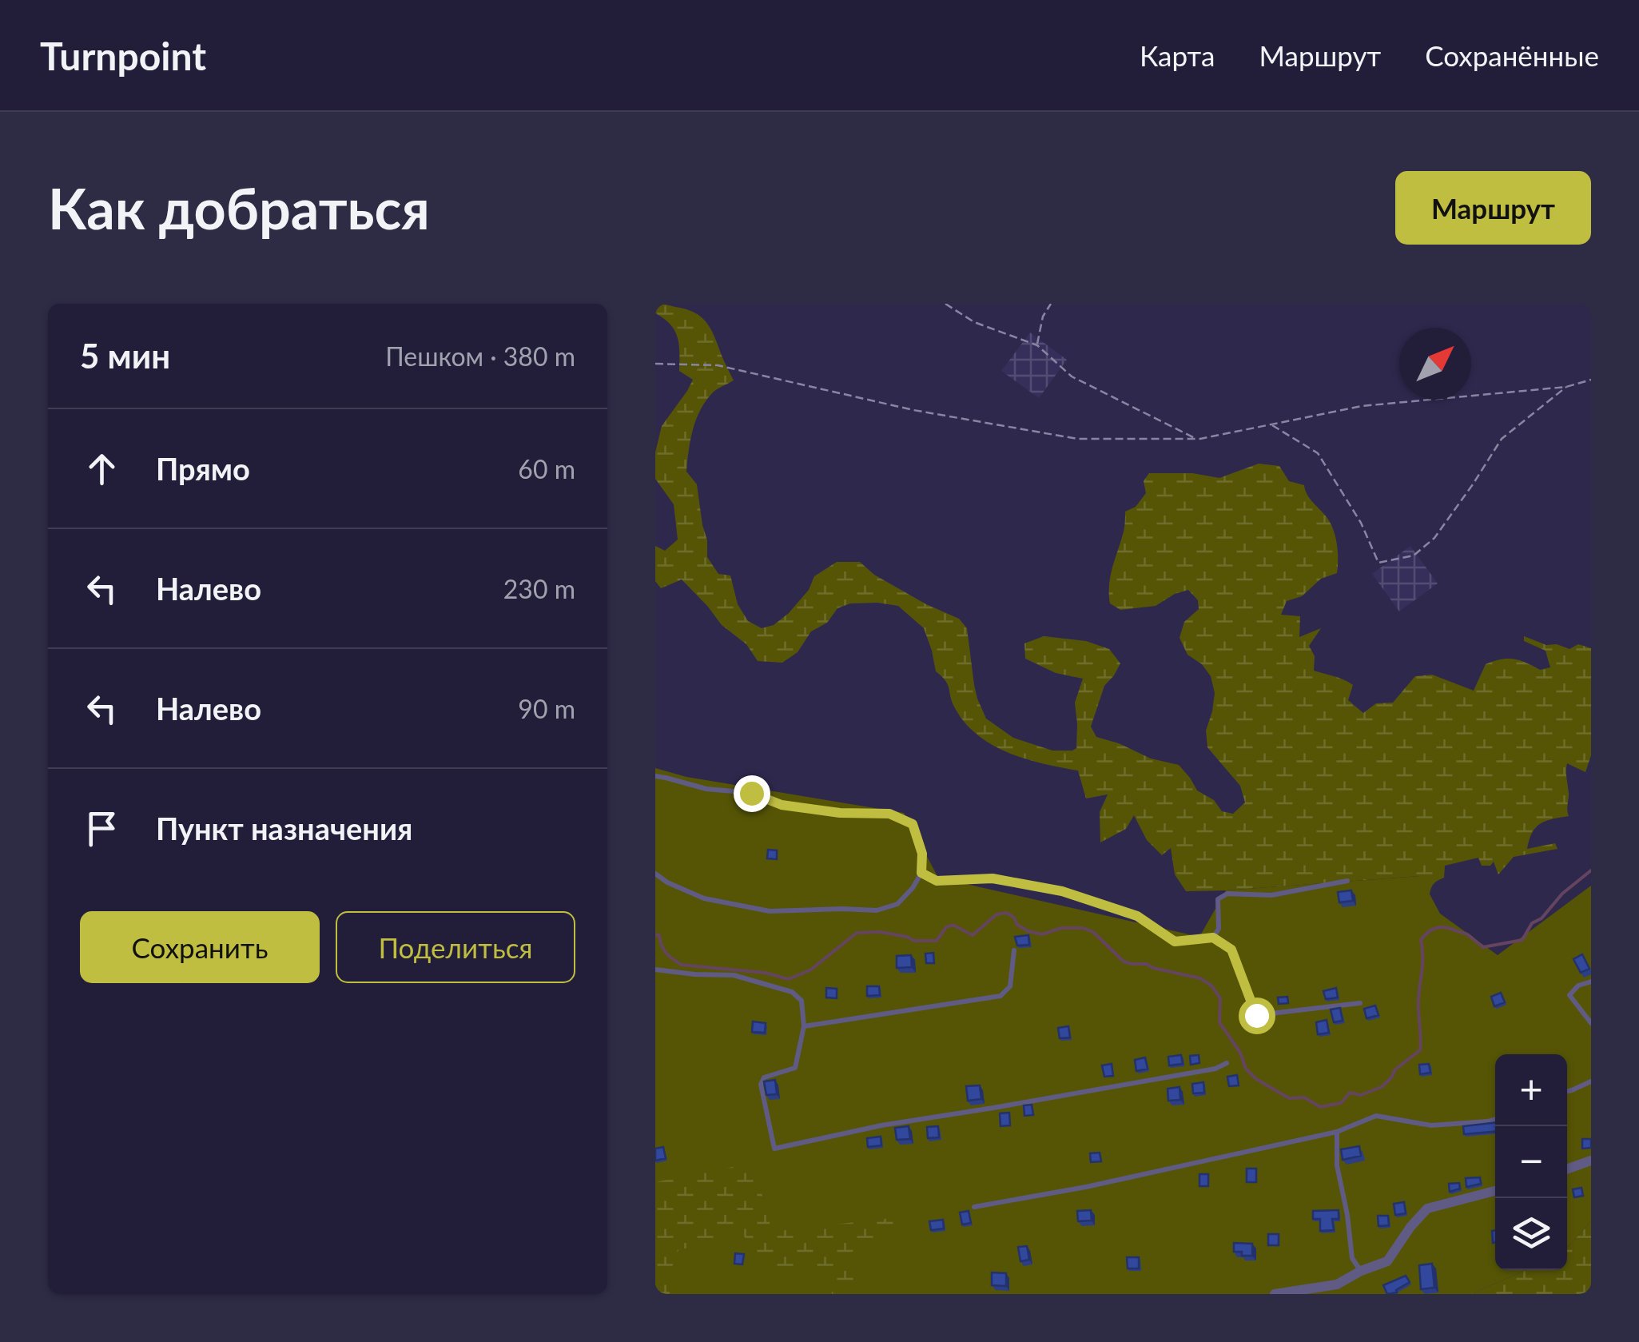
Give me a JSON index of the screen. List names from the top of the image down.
{
  "north": "top right",
  "page": {
    "header": "Turnpoint",
    "nav": ["Карта", "Маршрут", "Сохранённые"],
    "buttons": [
      "Маршрут",
      ["Сохранить", "Поделиться"]
    ],
    "title": "Как добраться",
    "heading": ["5 мин", "Пешком · 380 m"],
    "list": [
      ["Прямо", "60 m"],
      ["Налево", "230 m"],
      ["Налево", "90 m"],
      "Пункт назначения"
    ],
    "map_buttons": ["+", "−"]
  }
}
